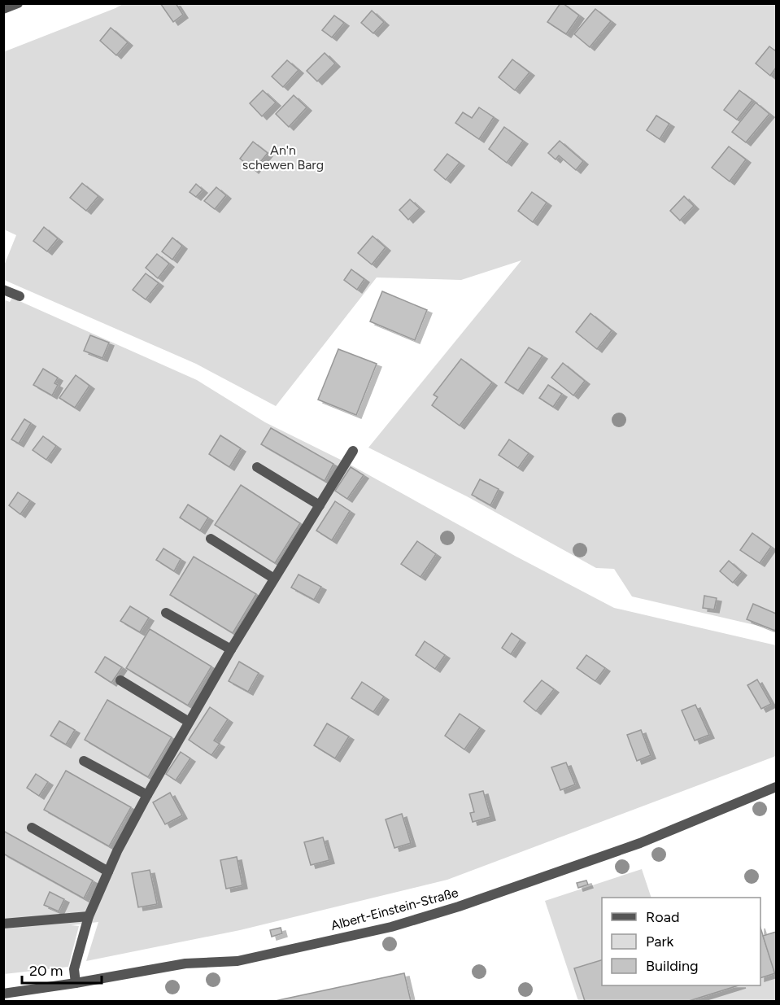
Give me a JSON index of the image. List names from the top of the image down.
{
  "streets": {
    "street": ["Albert-Einstein-Straße"]
  },
  "parks": ["An'n schewen Barg"],
  "legend": ["Road", "Park", "Building"],
  "scale_bar": "20 m"
}
